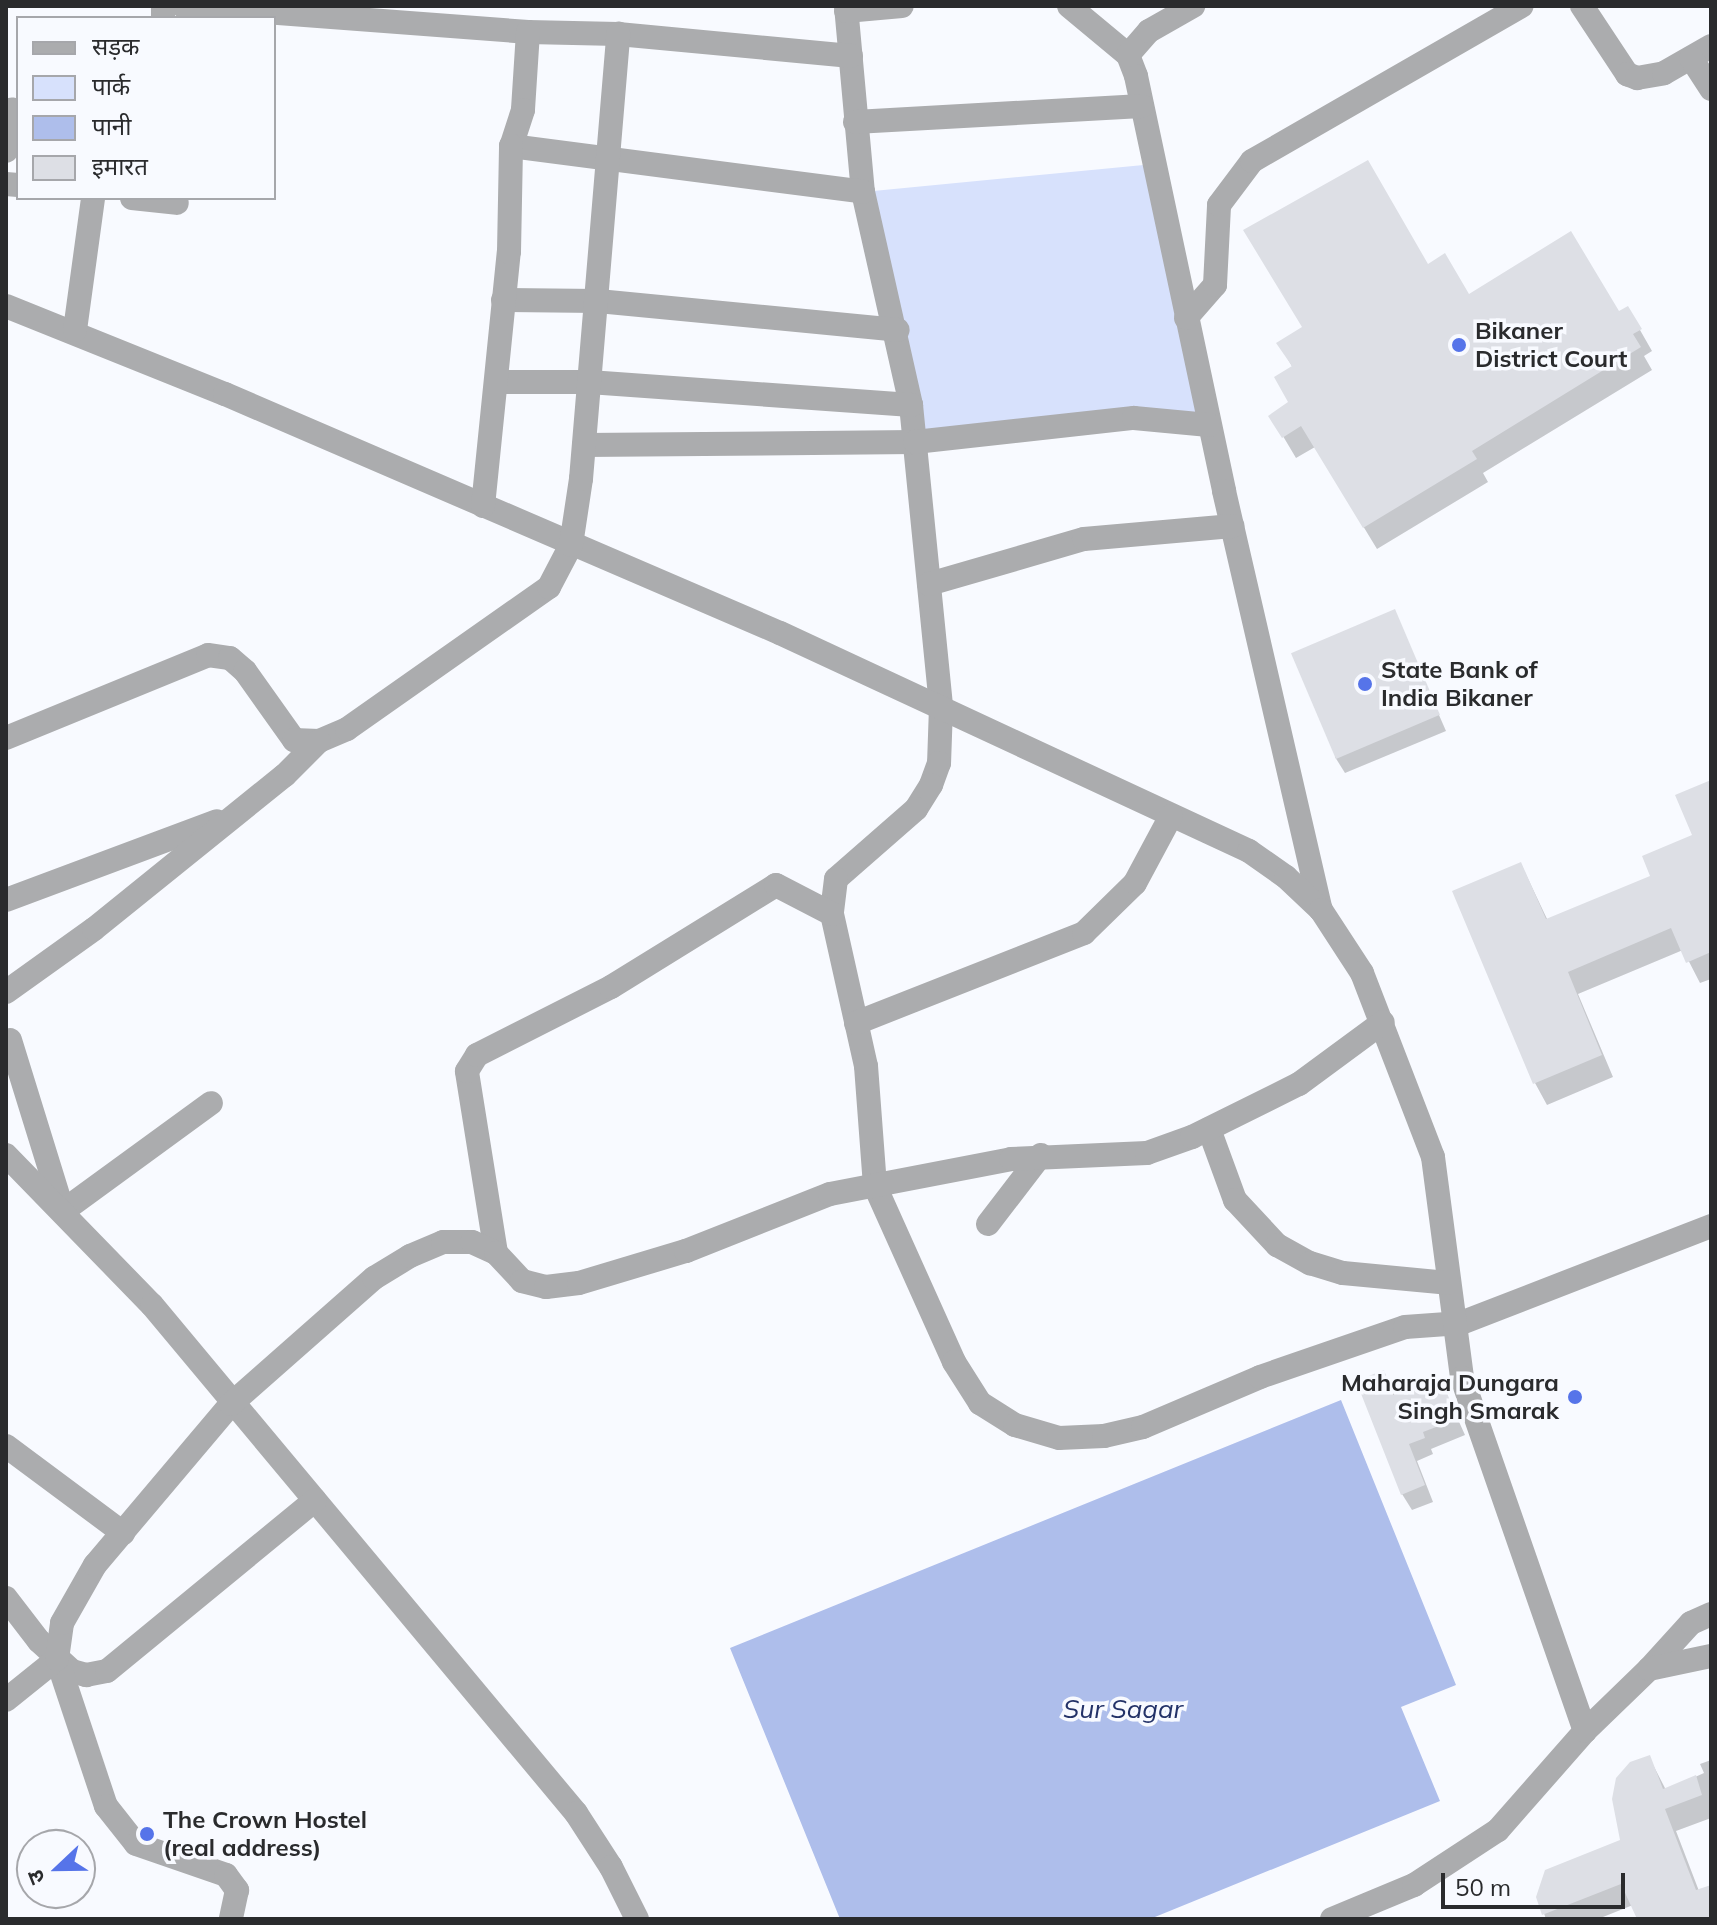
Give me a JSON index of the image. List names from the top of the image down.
{
  "water": ["Sur Sagar"],
  "places": [
    "Bikaner District Court",
    "State Bank of India Bikaner",
    "Maharaja Dungara Singh Smarak",
    "The Crown Hostel (real address)"
  ],
  "legend": [
    "सड़क",
    "पार्क",
    "पानी",
    "इमारत"
  ],
  "scale_bar": "50 m",
  "north": "left"
}
